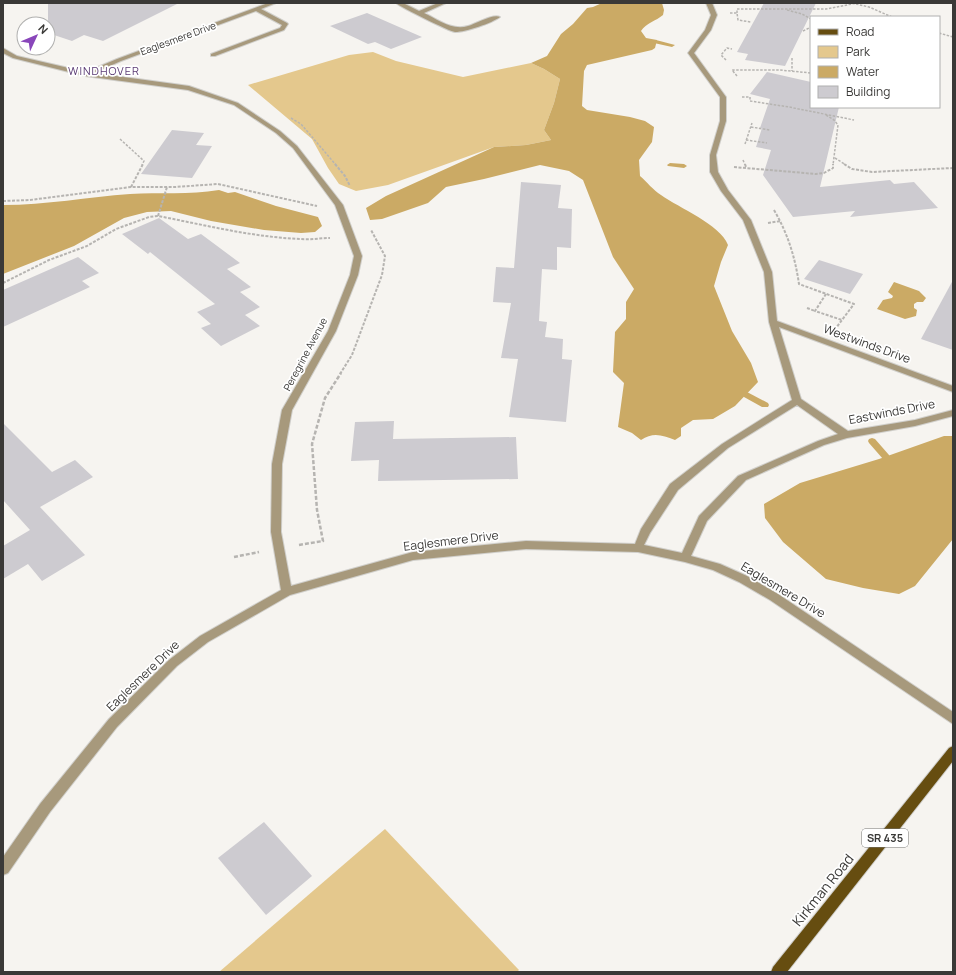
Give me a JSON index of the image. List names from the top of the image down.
{
  "streets": {
    "main road": ["SR 435", "Kirkman Road"],
    "street": [
      "Eaglesmere Drive",
      "Westwinds Drive",
      "Peregrine Avenue",
      "Eastwinds Drive"
    ]
  },
  "crossings": [
    ["Eaglesmere Drive", "Peregrine Avenue"]
  ],
  "districts": ["WINDHOVER"],
  "legend": [
    "Road",
    "Park",
    "Water",
    "Building"
  ],
  "north": "top right"
}
